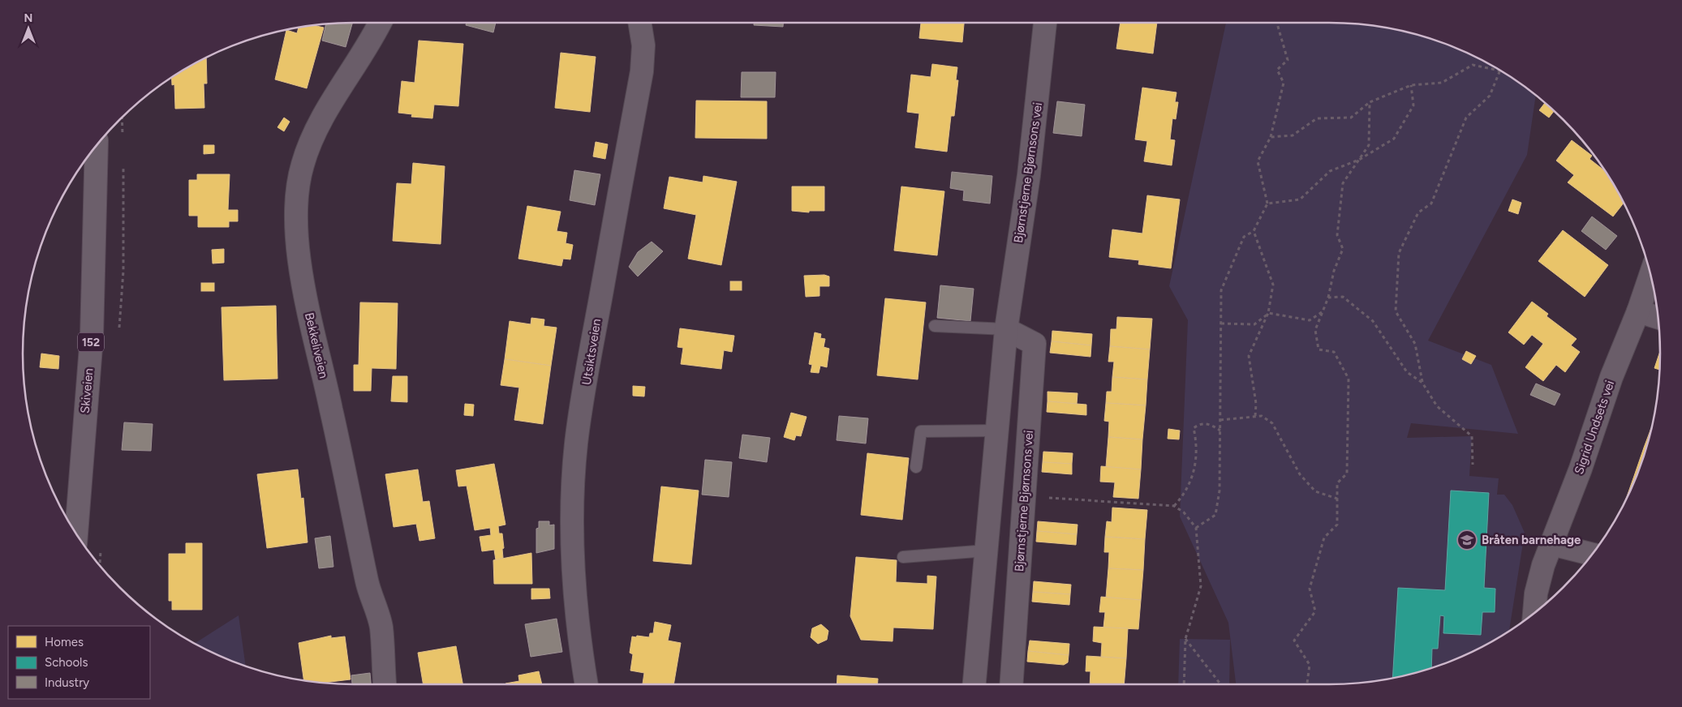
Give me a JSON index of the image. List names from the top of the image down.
{
  "streets": {
    "main road": ["152", "Skiveien"],
    "street": [
      "Bjørnstjerne Bjørnsons vei",
      "Bekkeliveien",
      "Utsiktsveien",
      "Sigrid Undsets vei"
    ]
  },
  "places": {
    "school or university": ["Bråten barnehage"]
  },
  "legend": ["Homes", "Schools", "Industry"],
  "north": "top"
}
